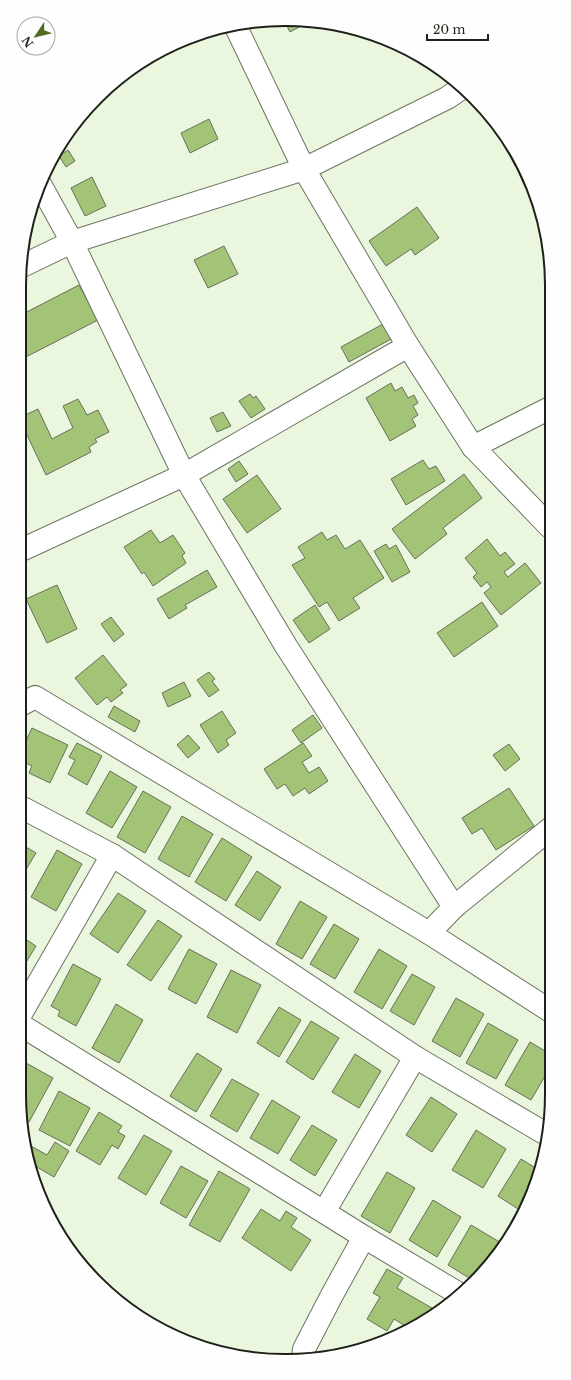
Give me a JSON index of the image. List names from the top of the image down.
{
  "scale_bar": "20 m",
  "north": "bottom left"
}
